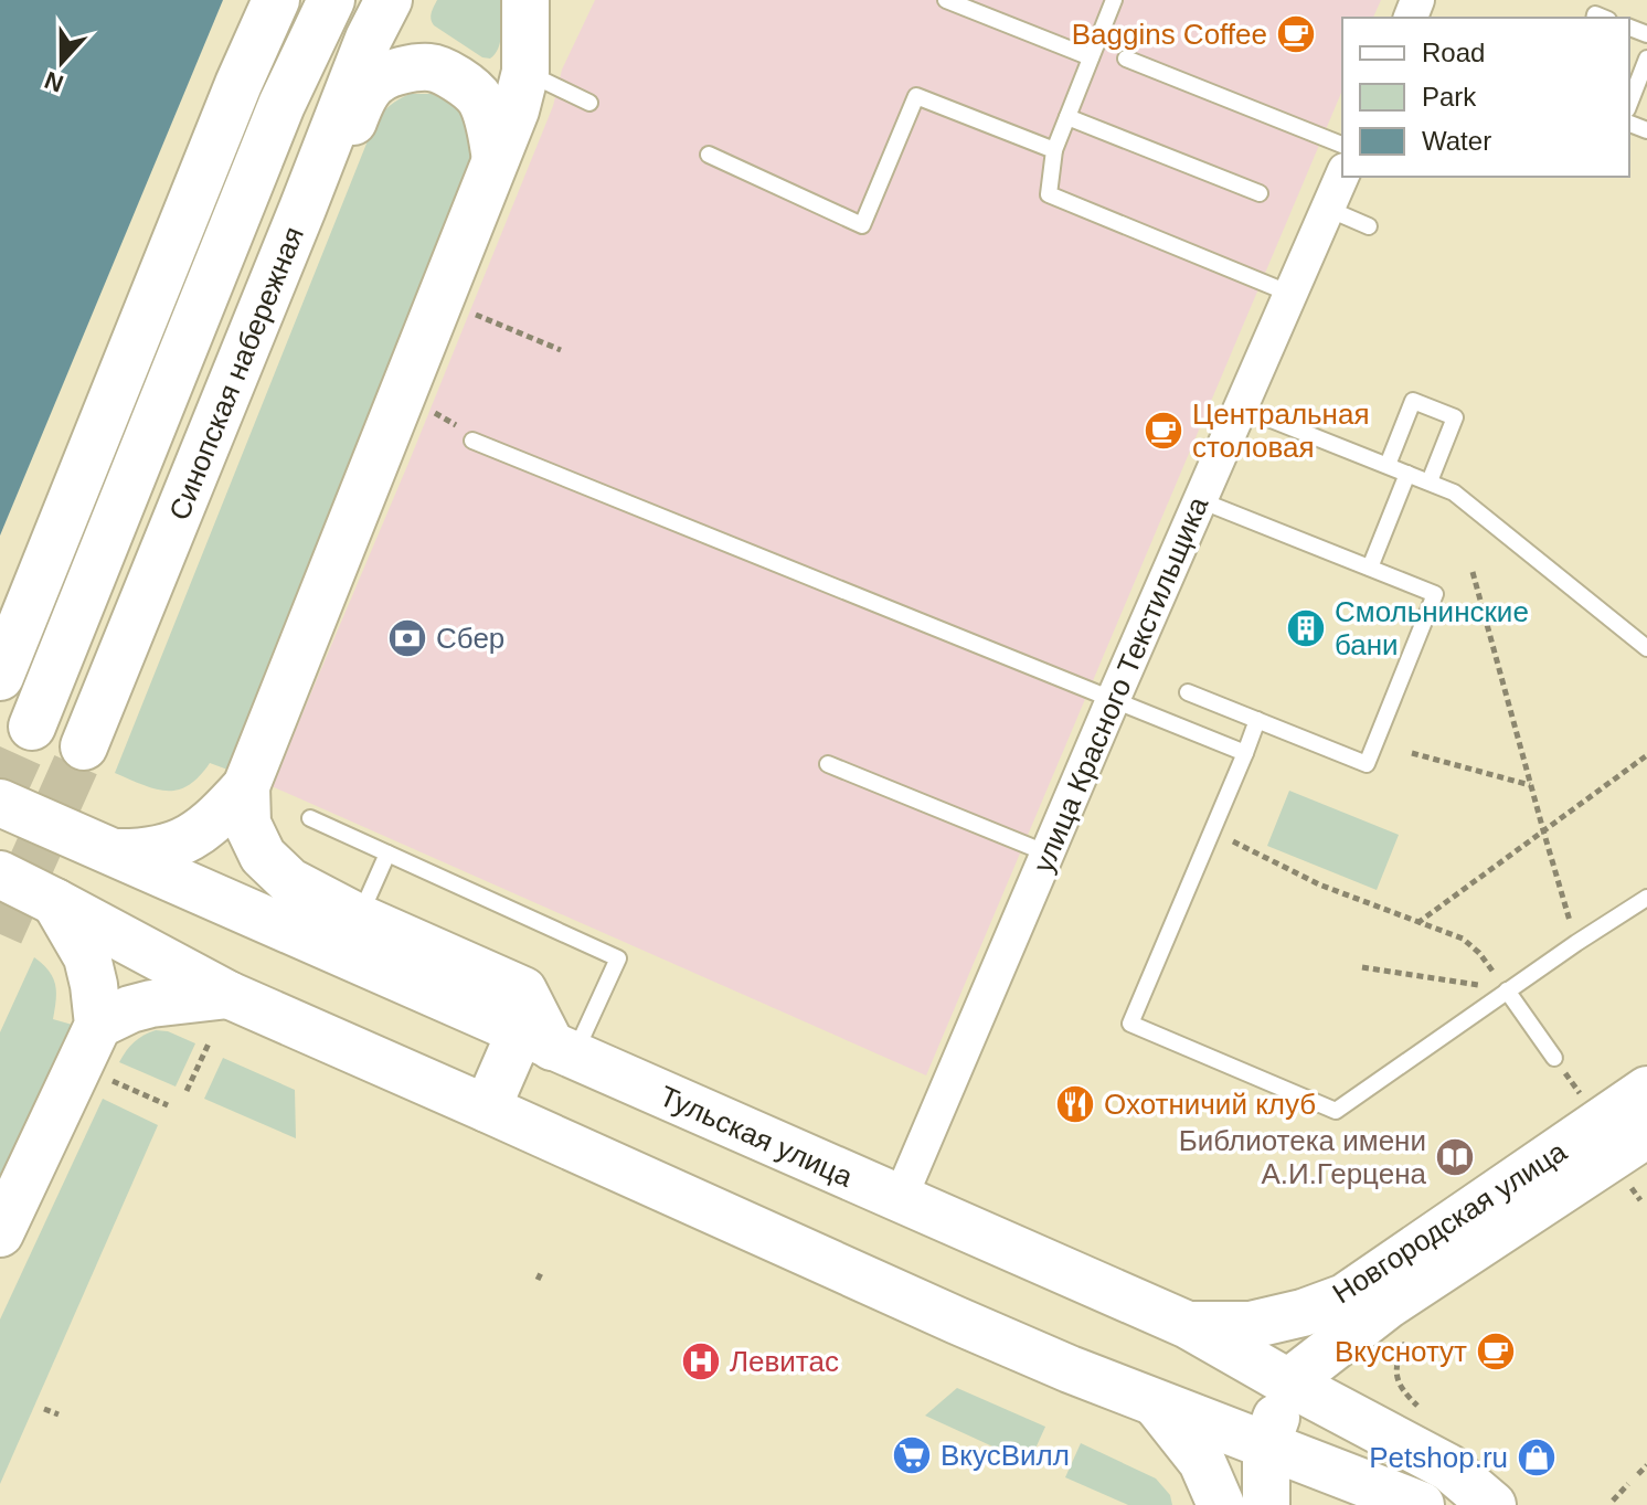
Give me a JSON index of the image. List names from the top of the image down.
{
  "streets": {
    "main road": ["Синопская набережная", "Тульская улица", "Новгородская улица"],
    "street": ["улица Красного Текстильщика"]
  },
  "crossings": [
    ["улица Красного Текстильщика", "Тульская улица"],
    ["Тульская улица", "Новгородская улица"]
  ],
  "places": {
    "cafe": ["Baggins Coffee", "Центральная столовая", "Вкуснотут"],
    "building": ["Смольнинские бани"],
    "bank": ["Сбер"],
    "restaurant": ["Охотничий клуб"],
    "library": ["Библиотека имени А.И.Герцена"],
    "hospital": ["Левитас"],
    "supermarket": ["ВкусВилл"],
    "shop": ["Petshop.ru"]
  },
  "legend": ["Road", "Park", "Water"],
  "north": "bottom"
}
